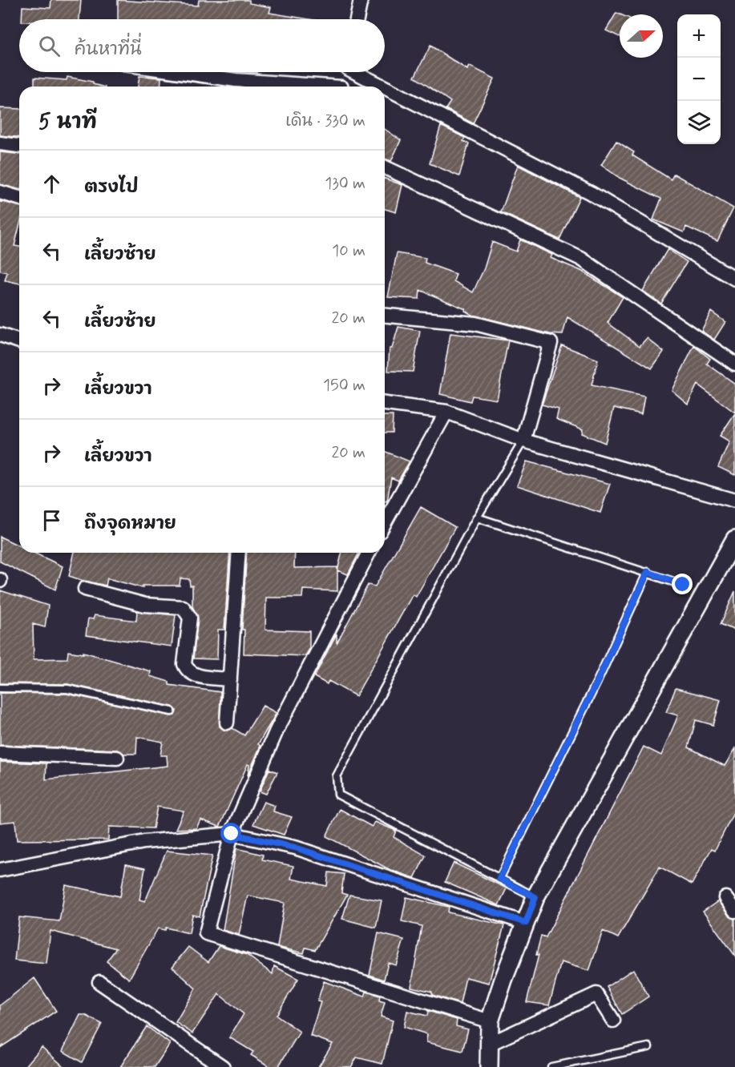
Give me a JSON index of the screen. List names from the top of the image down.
{
  "north": "right",
  "page": {
    "map_buttons": ["+", "−"],
    "search": "ค้นหาที่นี่",
    "heading": ["5 นาที", "เดิน · 330 m"],
    "list": [
      ["ตรงไป", "130 m"],
      ["เลี้ยวซ้าย", "10 m"],
      ["เลี้ยวซ้าย", "20 m"],
      ["เลี้ยวขวา", "150 m"],
      ["เลี้ยวขวา", "20 m"],
      "ถึงจุดหมาย"
    ]
  }
}
